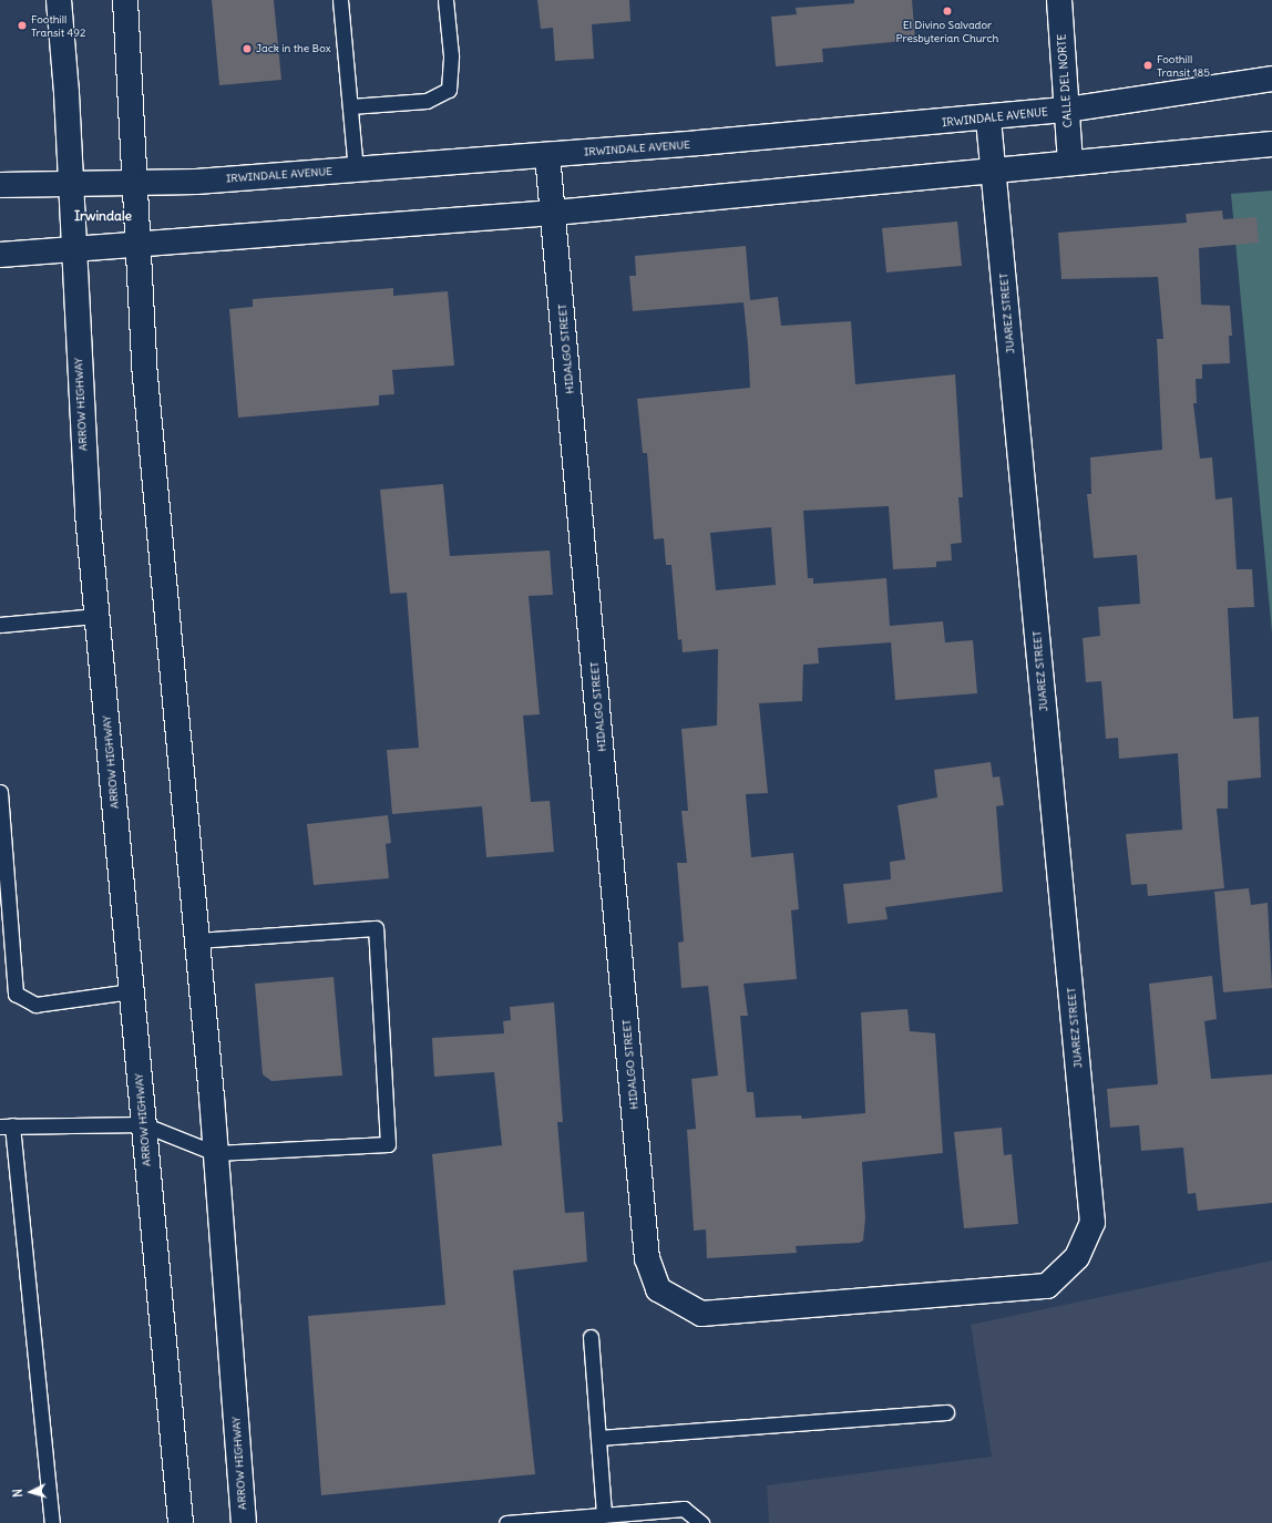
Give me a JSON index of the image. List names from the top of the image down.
{
  "streets": {
    "main road": [
      "CALLE DEL NORTE",
      "IRWINDALE AVENUE",
      "JUAREZ STREET",
      "HIDALGO STREET",
      "ARROW HIGHWAY"
    ]
  },
  "crossings": [
    ["CALLE DEL NORTE", "IRWINDALE AVENUE"],
    ["IRWINDALE AVENUE", "JUAREZ STREET"],
    ["IRWINDALE AVENUE", "HIDALGO STREET"],
    ["IRWINDALE AVENUE", "ARROW HIGHWAY"],
    ["JUAREZ STREET", "HIDALGO STREET"]
  ],
  "districts": ["Irwindale"],
  "places": [
    "El Divino Salvador Presbyterian Church",
    "Foothill Transit 492",
    "Jack in the Box",
    "Foothill Transit 185"
  ],
  "north": "left"
}
